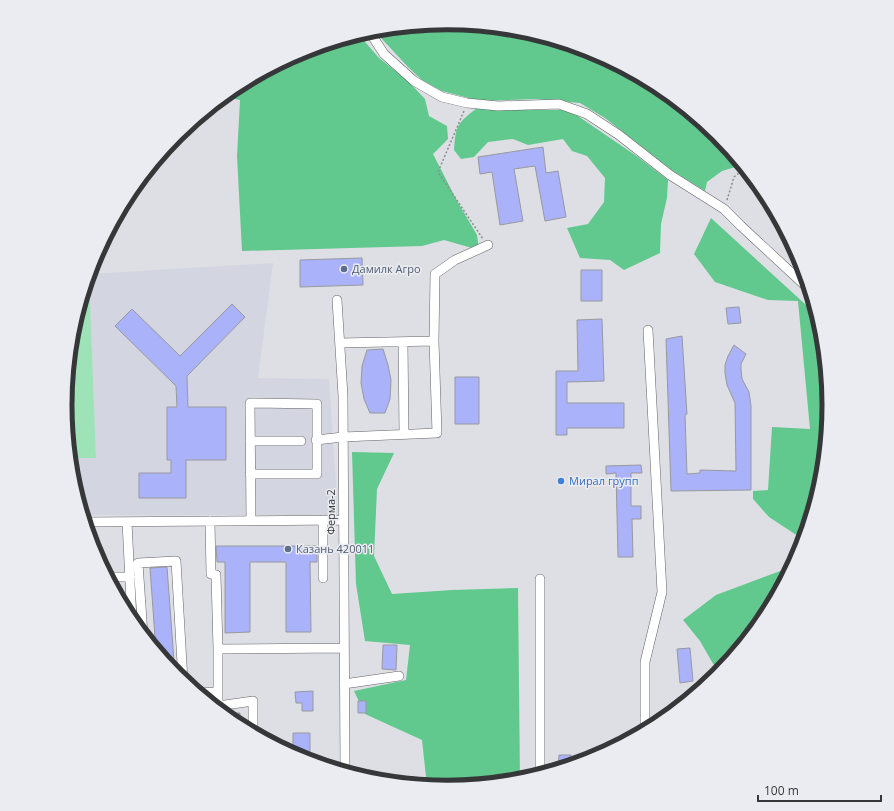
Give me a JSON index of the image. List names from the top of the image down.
{
  "streets": {
    "street": ["Ферма-2"]
  },
  "places": ["Дамилк Агро", "Мирал групп", "Казань 420011"],
  "scale_bar": "100 m"
}
